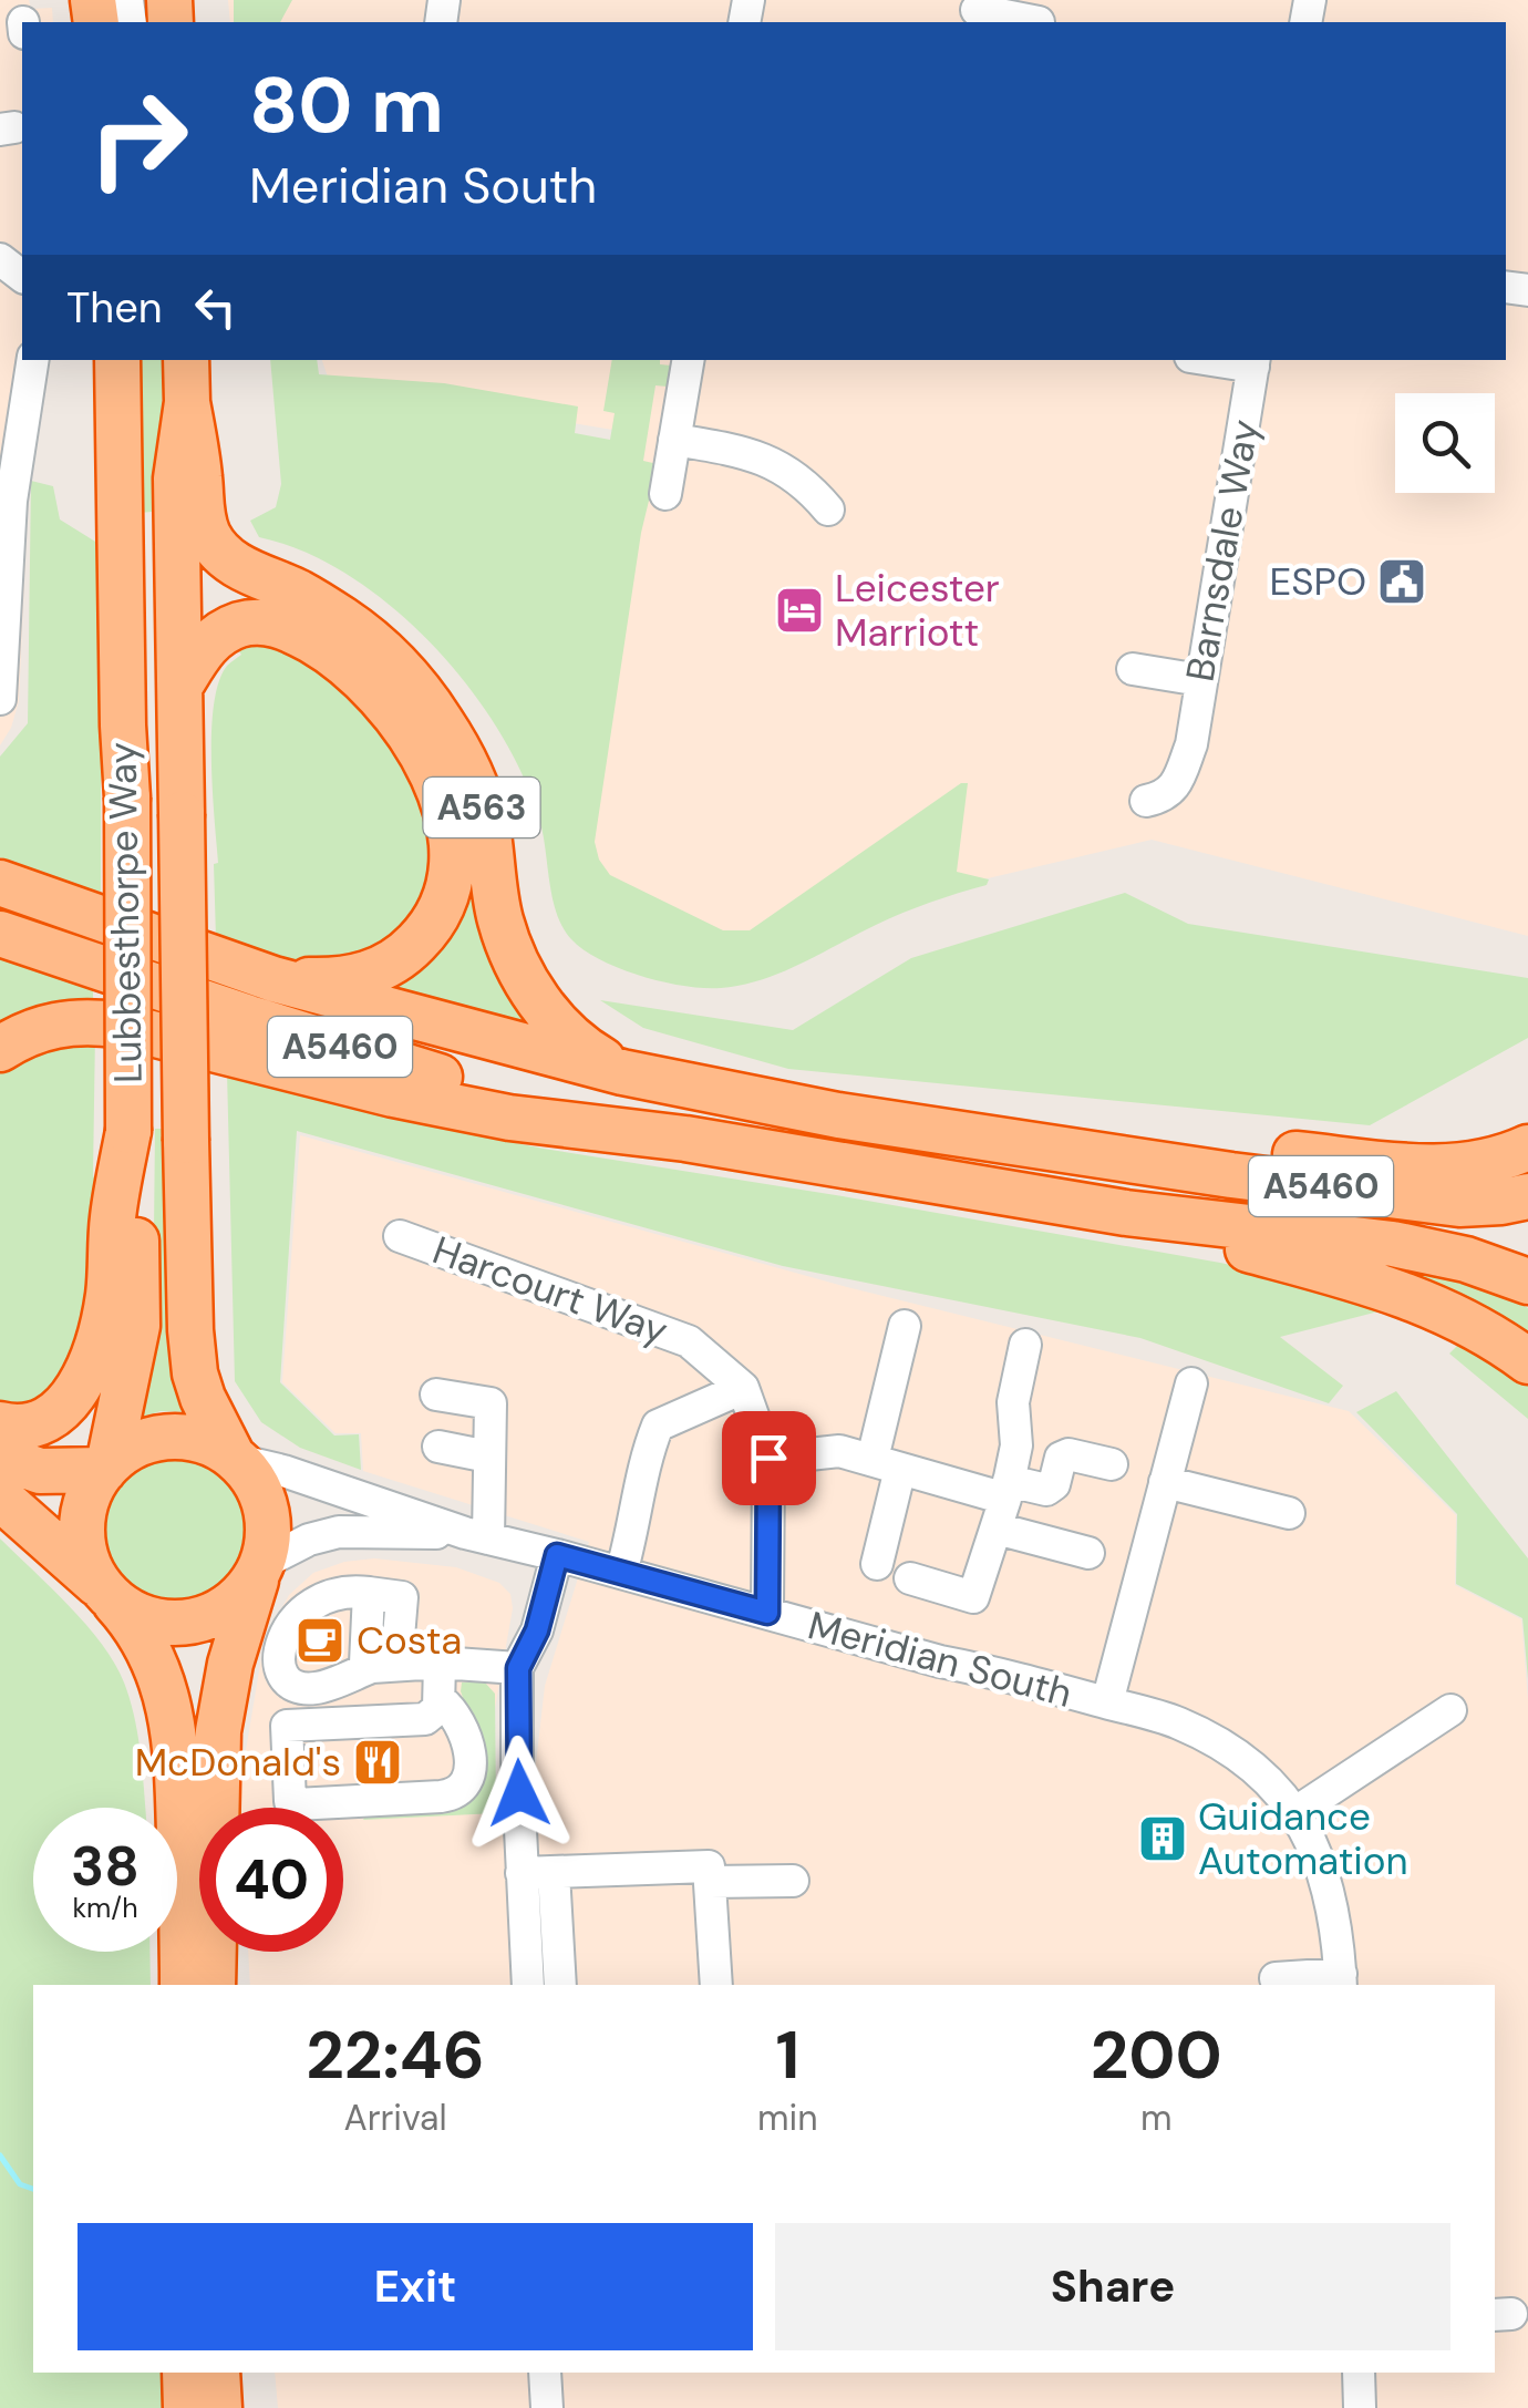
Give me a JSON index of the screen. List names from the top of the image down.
{
  "streets": {
    "highway": ["A563", "Lubbesthorpe Way", "A5460"],
    "street": ["Barnsdale Way", "Harcourt Way", "Meridian South"]
  },
  "crossings": [
    ["A563", "Lubbesthorpe Way"],
    ["A563", "A5460"],
    ["Lubbesthorpe Way", "Meridian South"]
  ],
  "places": {
    "public building": ["ESPO"],
    "hotel": ["Leicester Marriott"],
    "cafe": ["Costa"],
    "restaurant": ["McDonald's"],
    "building": ["Guidance Automation"]
  },
  "page": {
    "turn": ["80 m", "Meridian South"],
    "then": "Then",
    "speed": "38 km/h",
    "limit": "40",
    "eta": [
      "22:46",
      "Arrival",
      "1",
      "min",
      "200",
      "m"
    ],
    "buttons": ["Exit", "Share"]
  }
}
